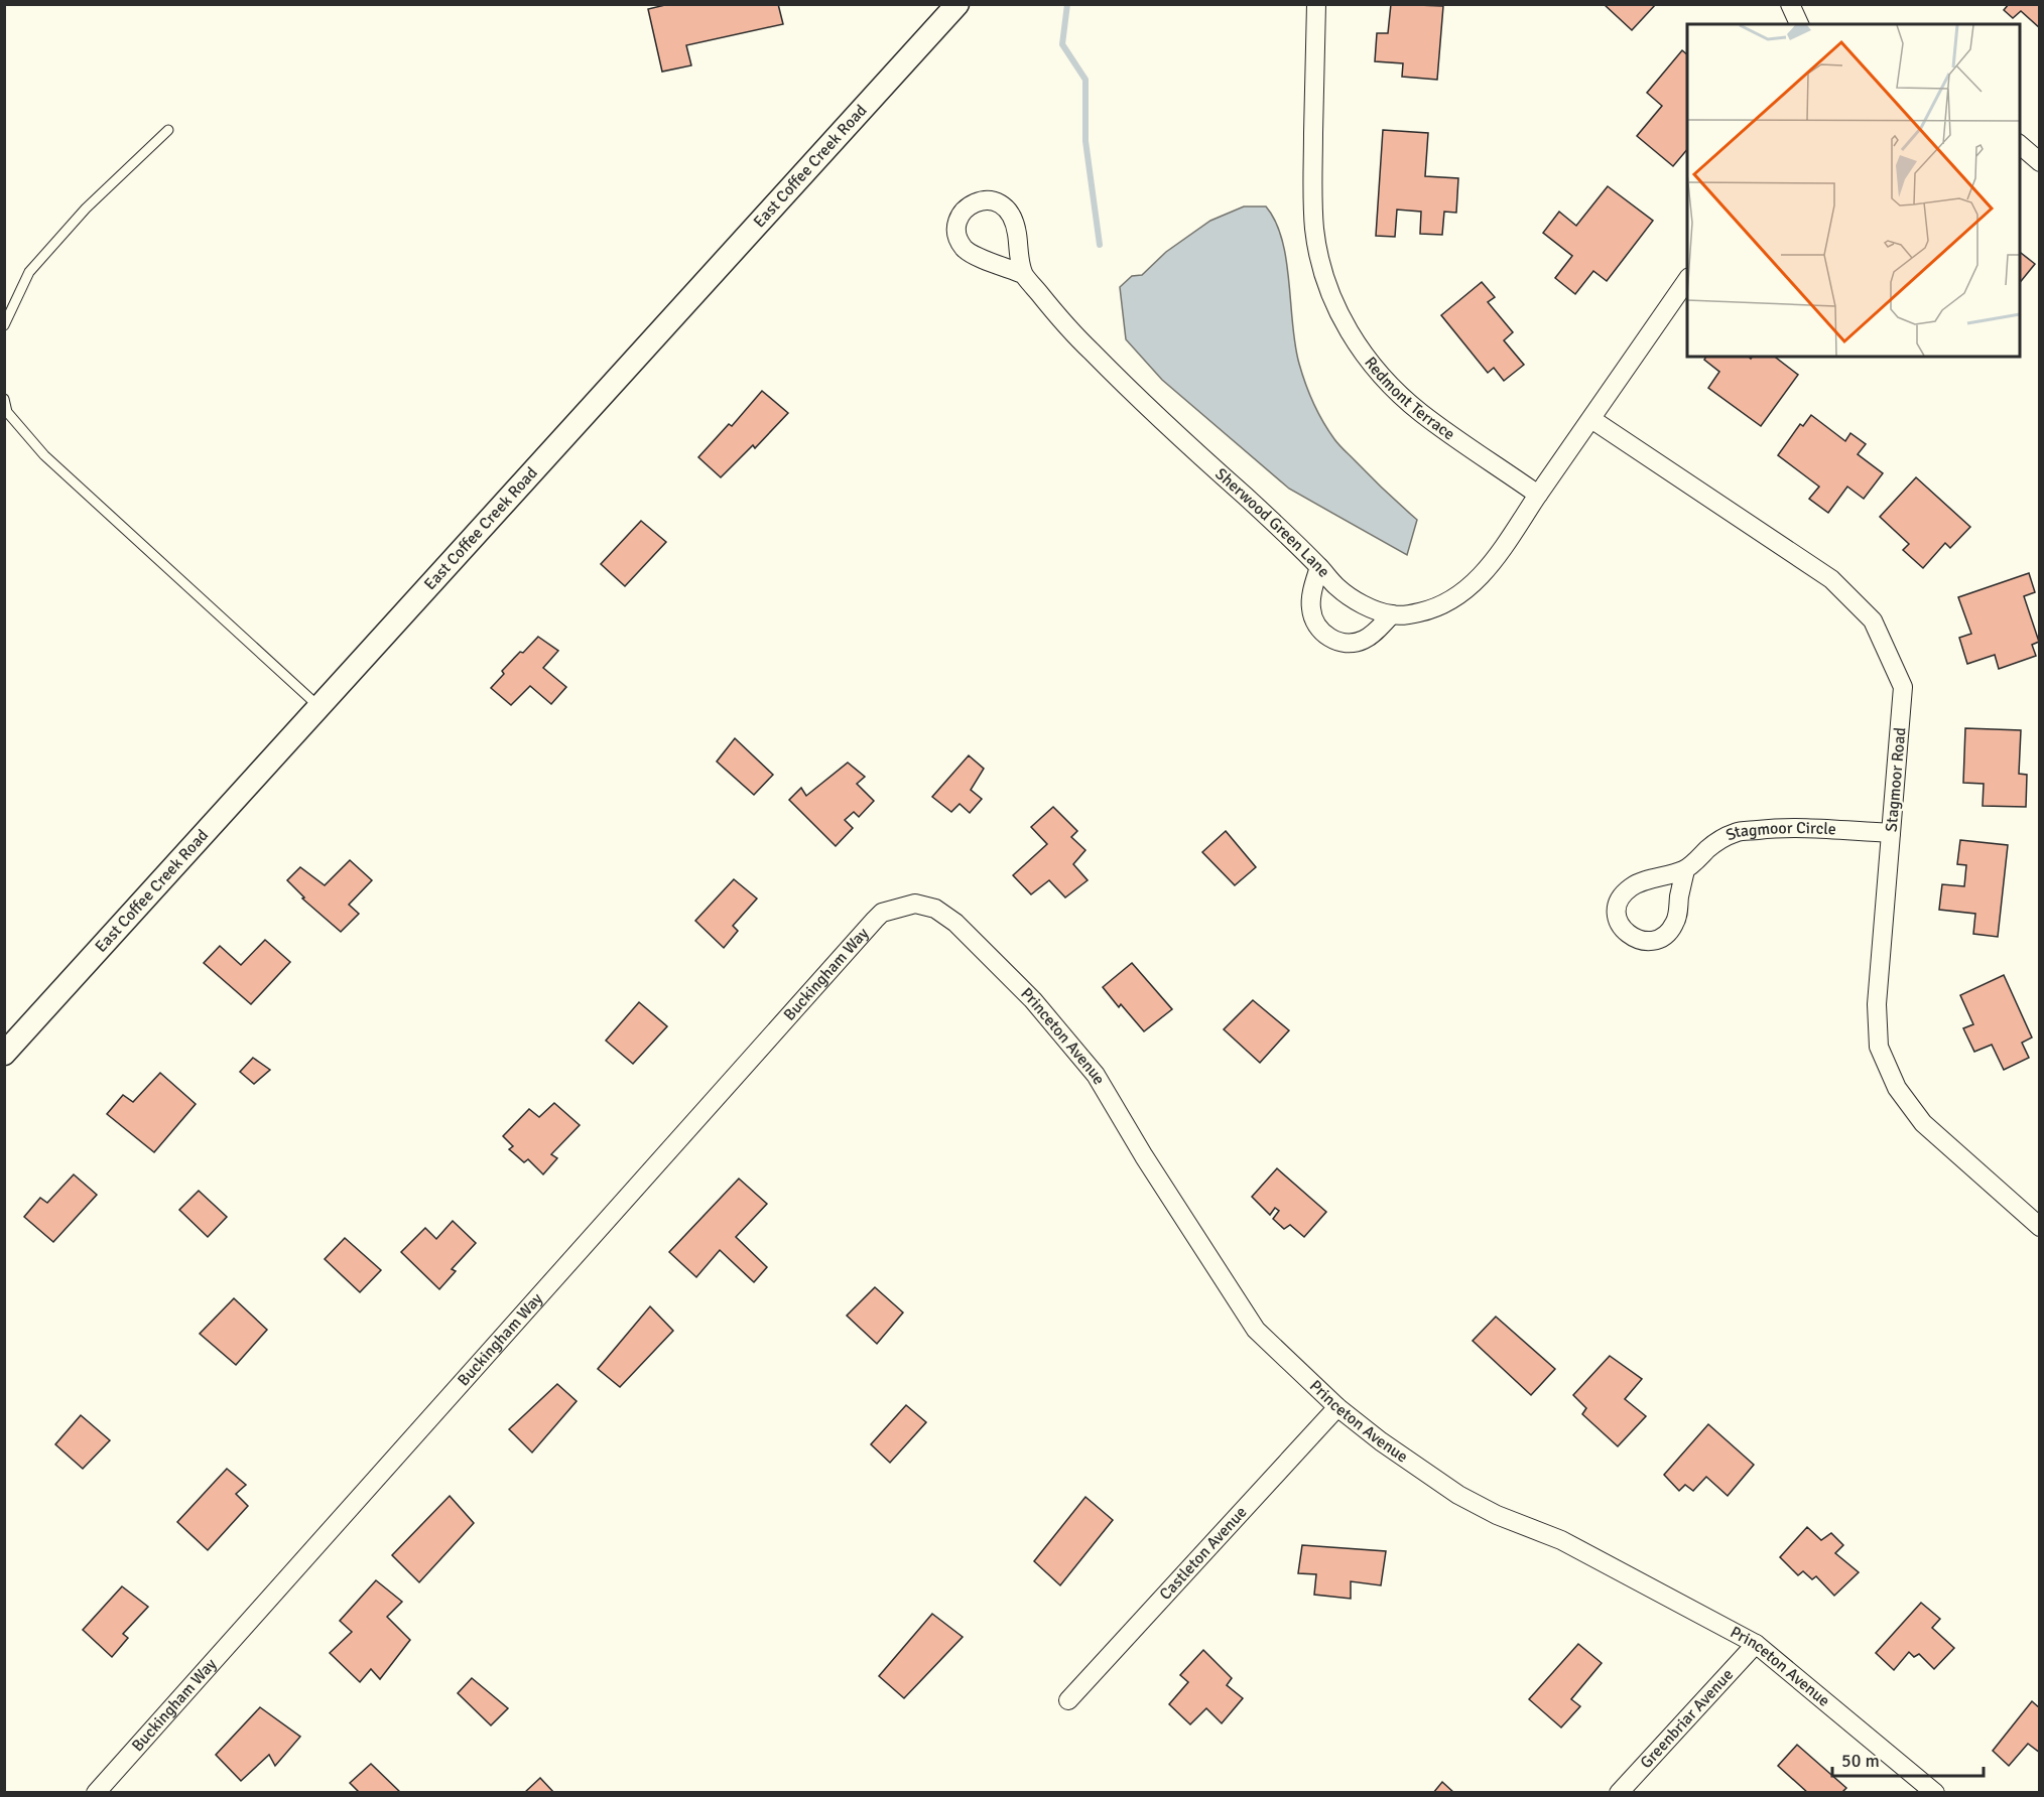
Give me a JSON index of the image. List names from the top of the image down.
{
  "streets": {
    "street": [
      "East Coffee Creek Road",
      "Redmont Terrace",
      "Sherwood Green Lane",
      "Stagmoor Road",
      "Stagmoor Circle",
      "Buckingham Way",
      "Princeton Avenue",
      "Castleton Avenue",
      "Greenbriar Avenue"
    ]
  },
  "crossings": [
    ["Redmont Terrace", "Sherwood Green Lane"],
    ["Stagmoor Road", "Stagmoor Circle"],
    ["Buckingham Way", "Princeton Avenue"],
    ["Princeton Avenue", "Castleton Avenue"],
    ["Princeton Avenue", "Greenbriar Avenue"]
  ],
  "scale_bar": "50 m"
}
